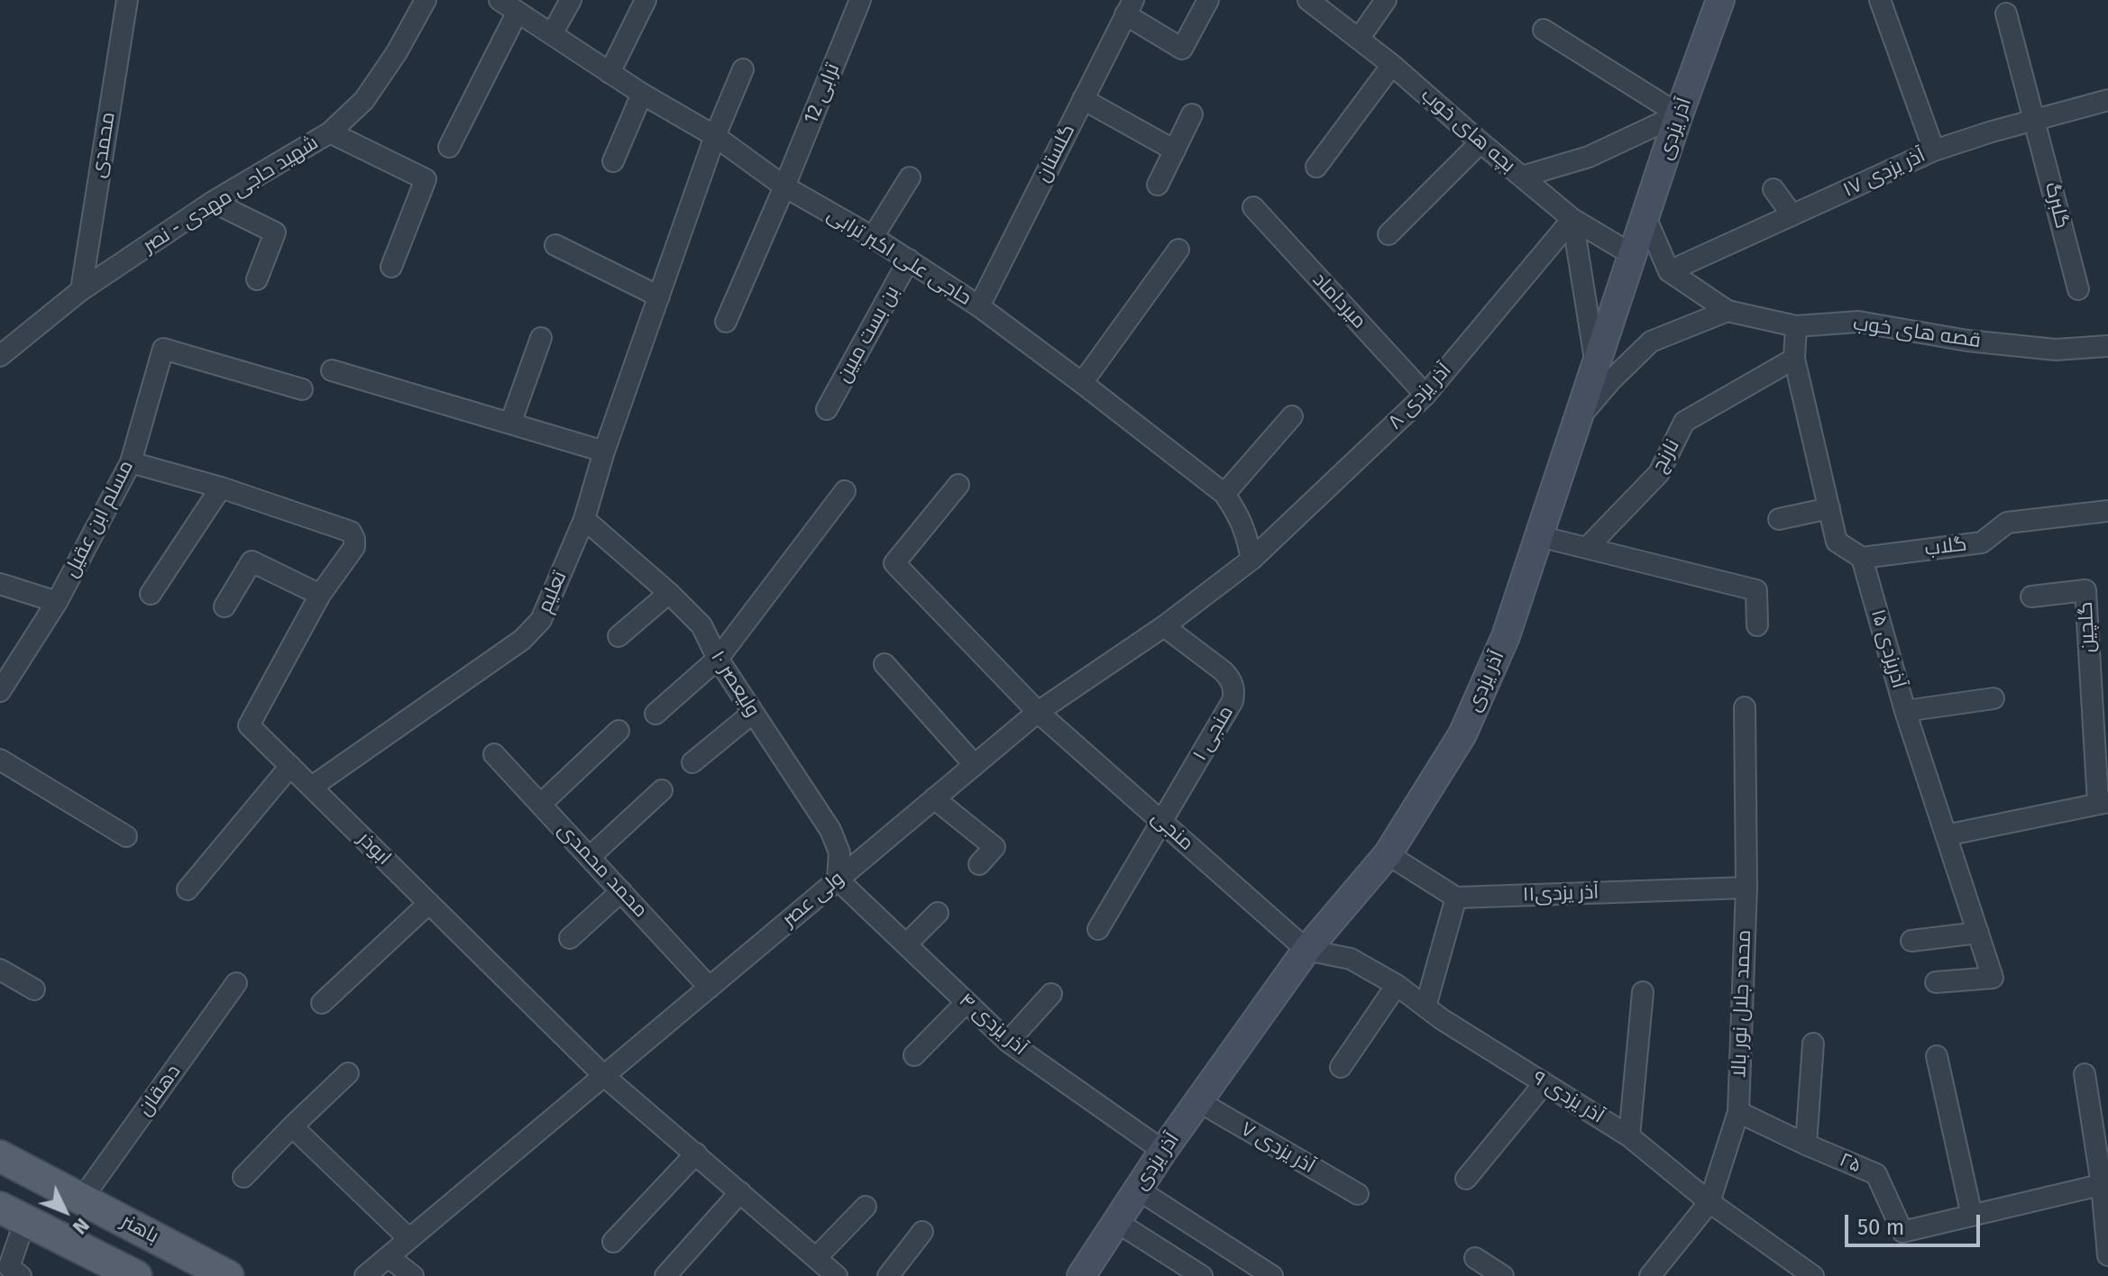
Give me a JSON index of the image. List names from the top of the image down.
{
  "streets": {
    "main road": ["باهنر"],
    "street": [
      "ترابی 12",
      "آذر یزدی",
      "بچه های خوب",
      "محمدی",
      "گلستان",
      "آذر یزدی ۱۷",
      "شهید حاجی مهدی - نصر",
      "گلبرگ",
      "حاجی علی اکبر ترابی",
      "میرداماد",
      "قصه های خوب",
      "بن بست مبین",
      "۸ آذر یزدی",
      "نارنج",
      "مسلم ابن عقیل",
      "گلاب",
      "تعلیم",
      "گلچین",
      "۱۵ آذریزدی",
      "۱۰ ولیعصر",
      "منجی ۱",
      "منجی",
      "ابوذر",
      "محمد محمدی",
      "آذر یزدی۱۱",
      "ولی عصر",
      "محمد جلال نور بالا",
      "۴ آذر یزدی",
      "دهقان",
      "آذر یزدی ۹",
      "آذر یزدی ۷",
      "۲۵"
    ]
  },
  "crossings": [
    ["ترابی 12", "حاجی علی اکبر ترابی"],
    ["آذر یزدی", "بچه های خوب"],
    ["آذر یزدی", "منجی"],
    ["آذر یزدی", "۴ آذر یزدی"],
    ["آذر یزدی", "آذر یزدی ۹"],
    ["آذر یزدی", "آذر یزدی ۷"],
    ["بچه های خوب", "۸ آذر یزدی"],
    ["محمدی", "شهید حاجی مهدی - نصر"],
    ["گلستان", "حاجی علی اکبر ترابی"],
    ["آذر یزدی ۱۷", "گلبرگ"],
    ["آذر یزدی ۱۷", "قصه های خوب"],
    ["حاجی علی اکبر ترابی", "بن بست مبین"],
    ["حاجی علی اکبر ترابی", "۸ آذر یزدی"],
    ["حاجی علی اکبر ترابی", "تعلیم"],
    ["حاجی علی اکبر ترابی", "ولی عصر"],
    ["میرداماد", "۸ آذر یزدی"],
    ["۸ آذر یزدی", "ولی عصر"],
    ["مسلم ابن عقیل", "ابوذر"],
    ["گلاب", "۱۵ آذریزدی"],
    ["تعلیم", "۱۰ ولیعصر"],
    ["تعلیم", "ابوذر"],
    ["۱۰ ولیعصر", "ولی عصر"],
    ["۱۰ ولیعصر", "۴ آذر یزدی"],
    ["منجی ۱", "منجی"],
    ["منجی ۱", "ولی عصر"],
    ["منجی", "ولی عصر"],
    ["منجی", "آذر یزدی ۹"],
    ["ابوذر", "ولی عصر"],
    ["محمد محمدی", "ولی عصر"],
    ["آذر یزدی۱۱", "محمد جلال نور بالا"],
    ["ولی عصر", "۴ آذر یزدی"],
    ["محمد جلال نور بالا", "آذر یزدی ۹"],
    ["محمد جلال نور بالا", "۲۵"],
    ["دهقان", "باهنر"]
  ],
  "scale_bar": "50 m",
  "north": "bottom right"
}
